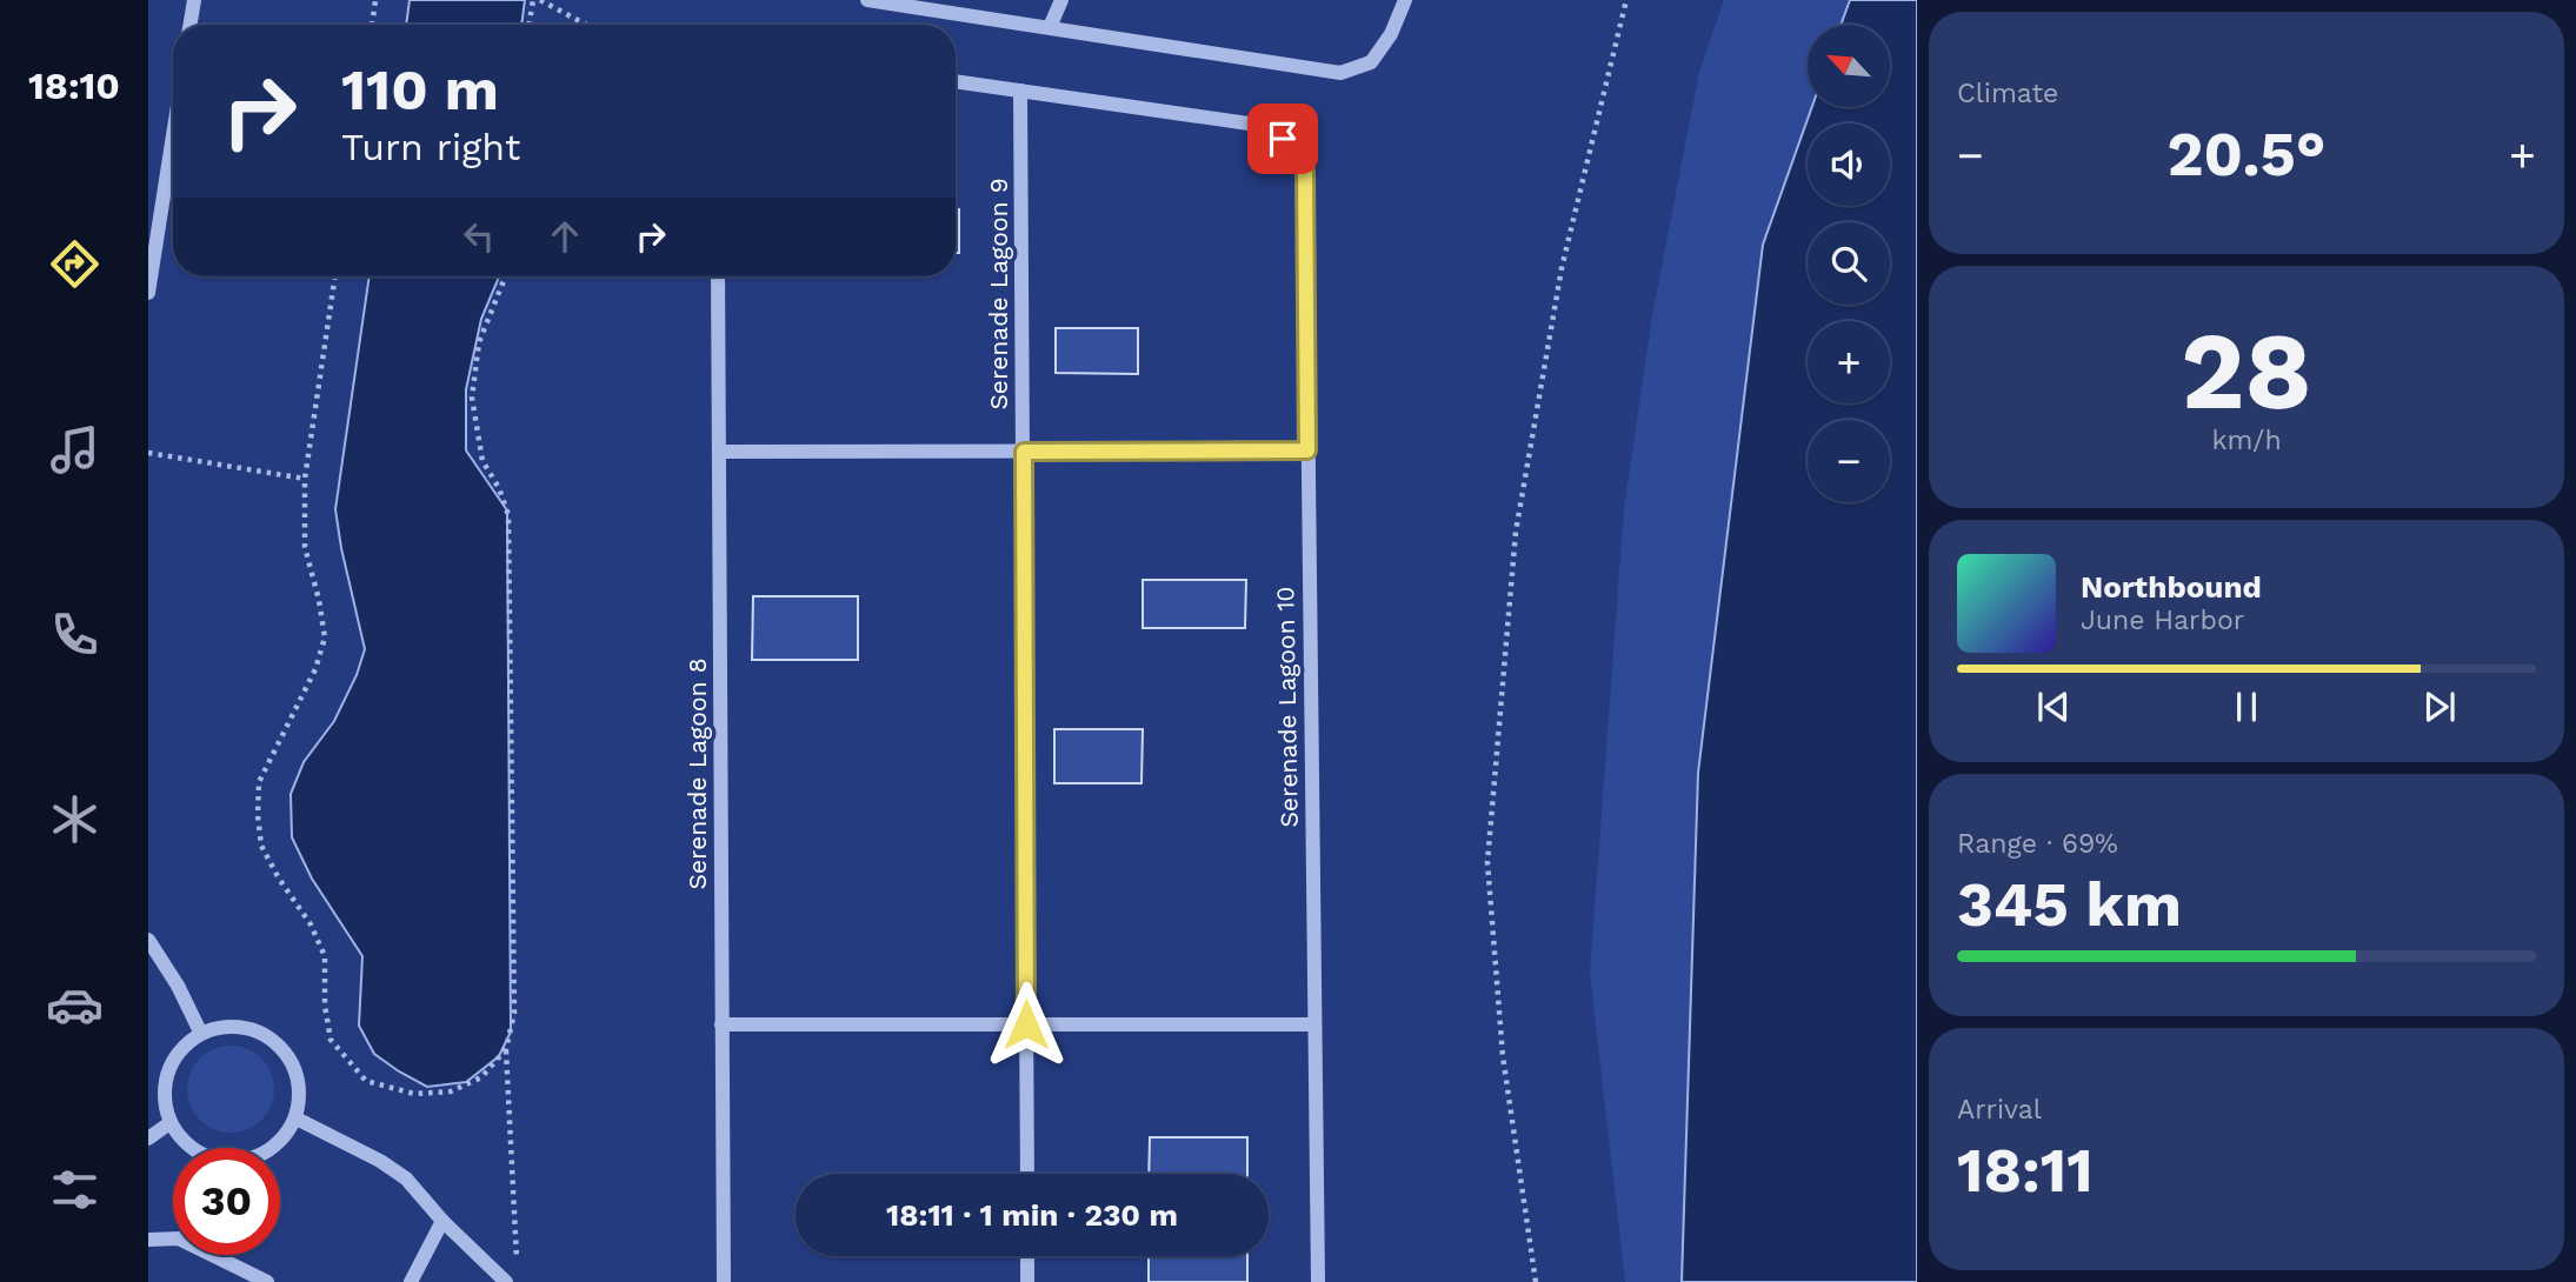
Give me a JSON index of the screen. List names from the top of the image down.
{
  "streets": {
    "street": ["Serenade Lagoon 9", "Serenade Lagoon 10", "Serenade Lagoon 8"]
  },
  "crossings": [
    ["Serenade Lagoon 9", "Serenade Lagoon 10"]
  ],
  "north": "top left",
  "page": {
    "tabs": "18:10",
    "tile": [
      "Climate",
      ["28", "km/h"],
      ["Range · 69%", "345 km"],
      ["Arrival", "18:11"]
    ],
    "map_buttons": ["+", "−"],
    "turn": ["110 m", "Turn right"],
    "heat": ["−", "20.5°", "+"],
    "song": ["Northbound", "June Harbor"],
    "limit": "30",
    "trip": "18:11 · 1 min · 230 m"
  }
}
